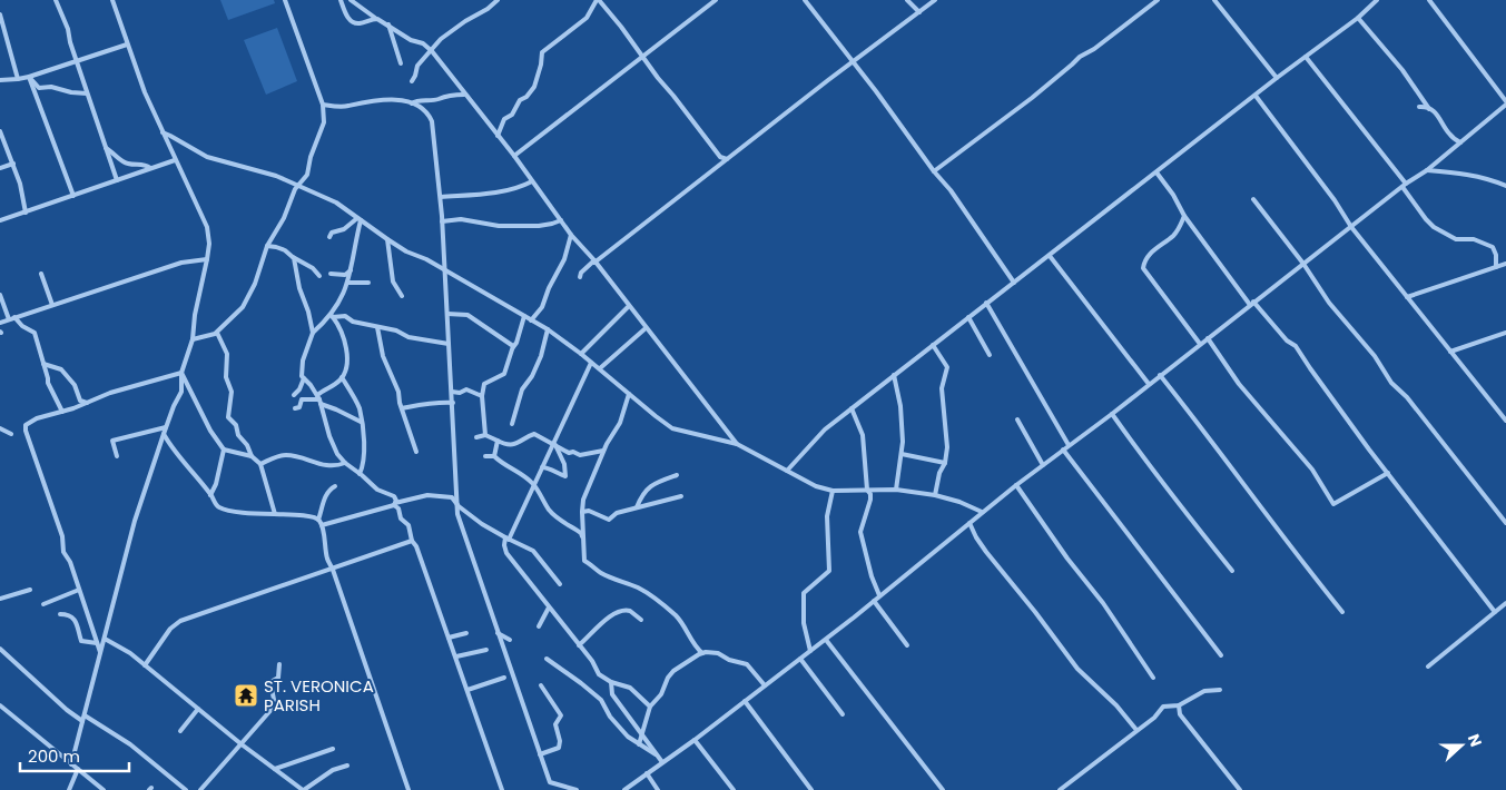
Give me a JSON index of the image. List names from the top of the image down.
{
  "places": {
    "temple": ["ST. VERONICA PARISH"]
  },
  "scale_bar": "200 m",
  "north": "right"
}
